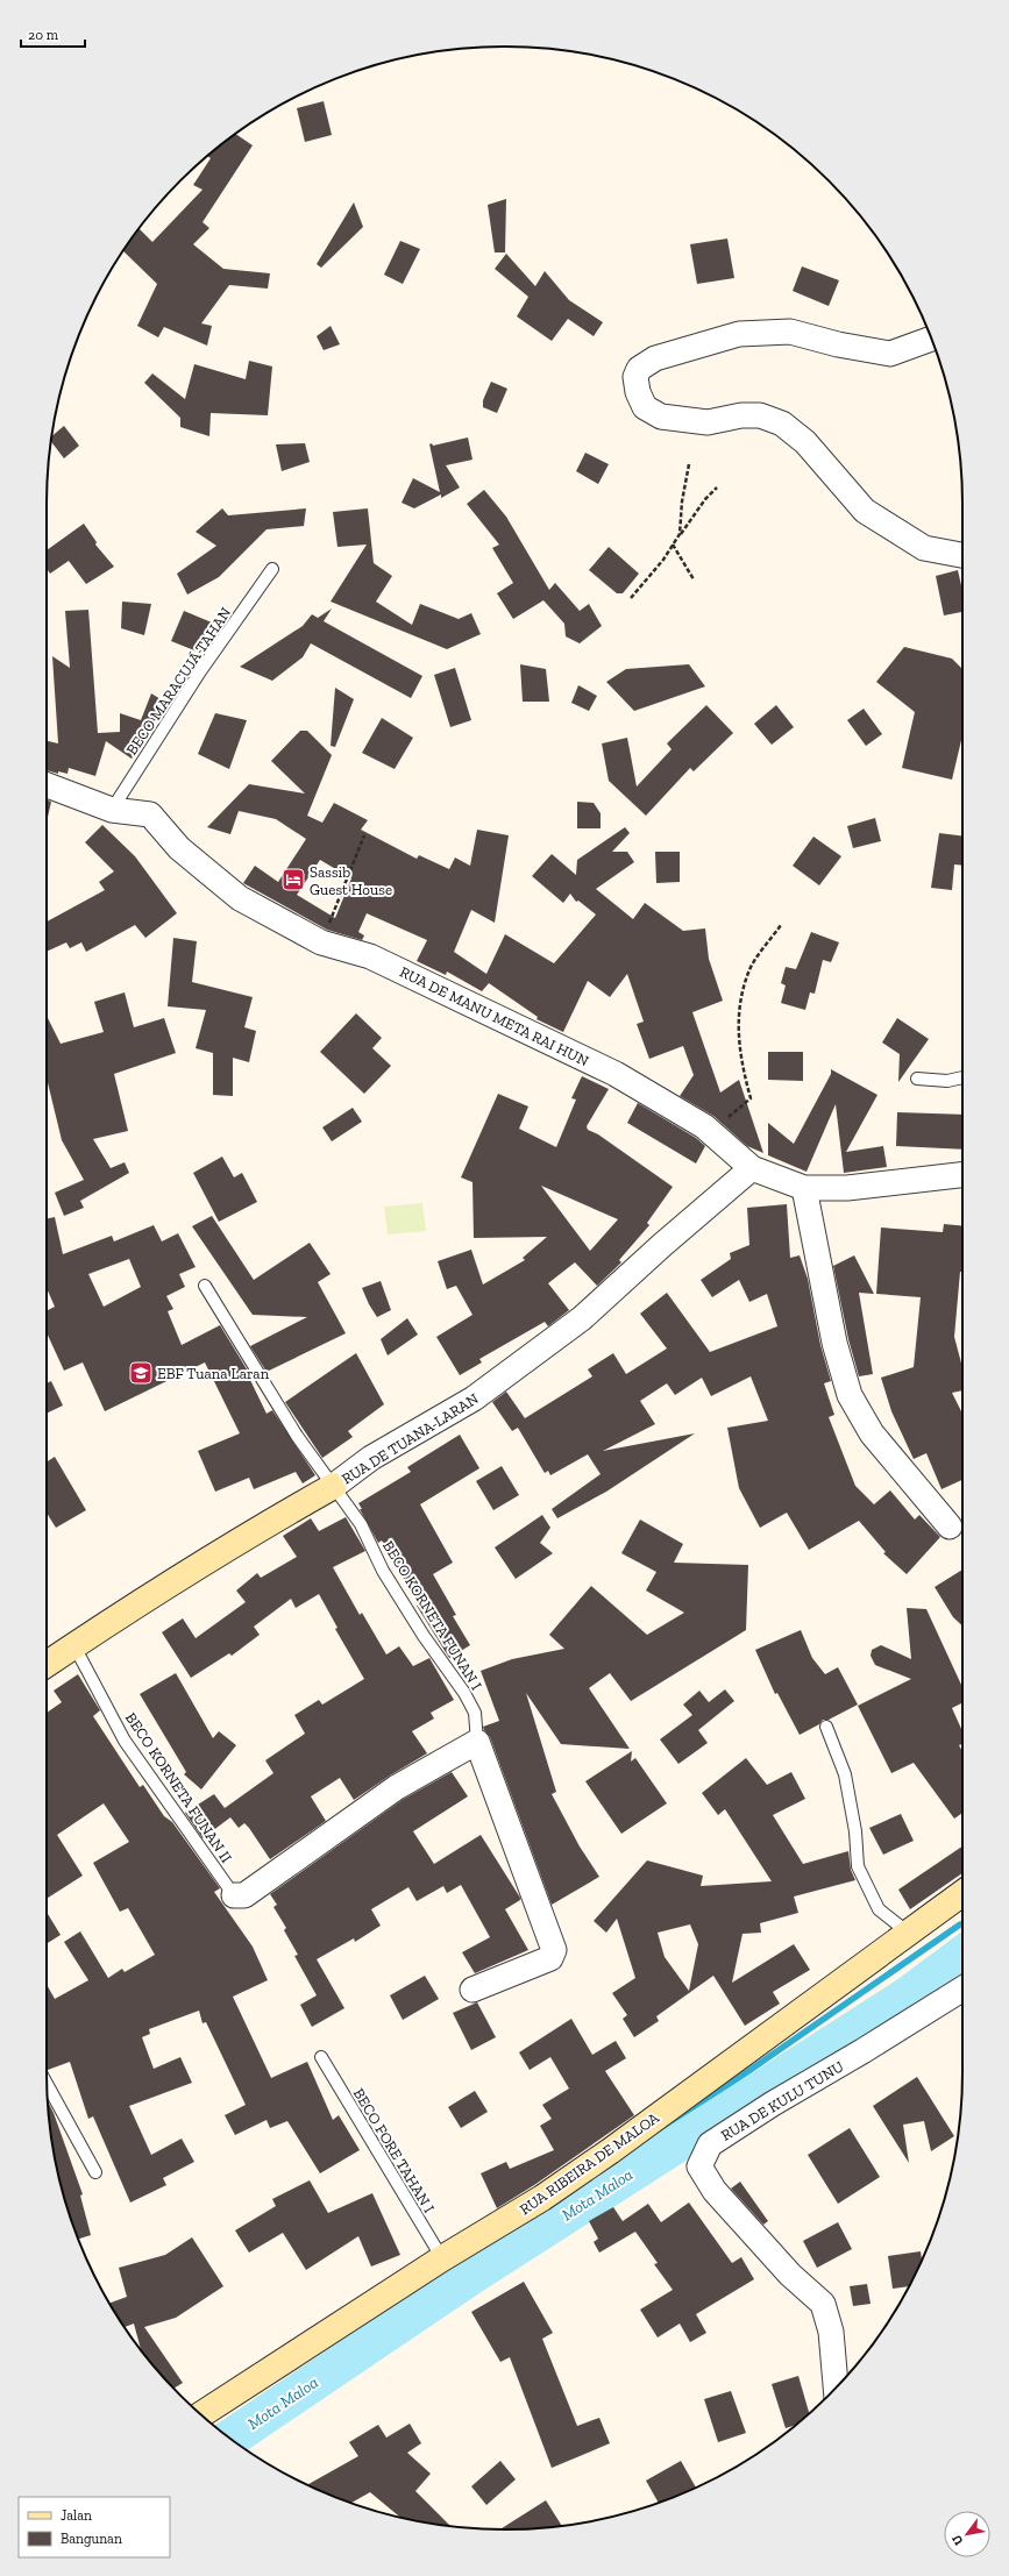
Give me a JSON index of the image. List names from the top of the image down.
{
  "streets": {
    "street": [
      "RUA DE MANU META RAI HUN",
      "RUA DE TUANA-LARAN",
      "RUA DE KULU TUNU",
      "RUA RIBEIRA DE MALOA"
    ],
    "lane": [
      "BECO MARACUJÁ TAHAN",
      "BECO KORNETA FUNAN I",
      "BECO KORNETA FUNAN II",
      "BECO FORE TAHAN I"
    ]
  },
  "crossings": [
    ["BECO MARACUJÁ TAHAN", "RUA DE MANU META RAI HUN"],
    ["RUA DE MANU META RAI HUN", "RUA DE TUANA-LARAN"],
    ["RUA DE TUANA-LARAN", "BECO KORNETA FUNAN I"],
    ["RUA DE TUANA-LARAN", "BECO KORNETA FUNAN II"],
    ["BECO FORE TAHAN I", "RUA RIBEIRA DE MALOA"]
  ],
  "water": ["Mota Maloa"],
  "places": {
    "hotel": ["Sassib Guest House"],
    "school or university": ["EBF Tuana Laran"]
  },
  "legend": ["Jalan", "Bangunan"],
  "scale_bar": "20 m",
  "north": "bottom left"
}
